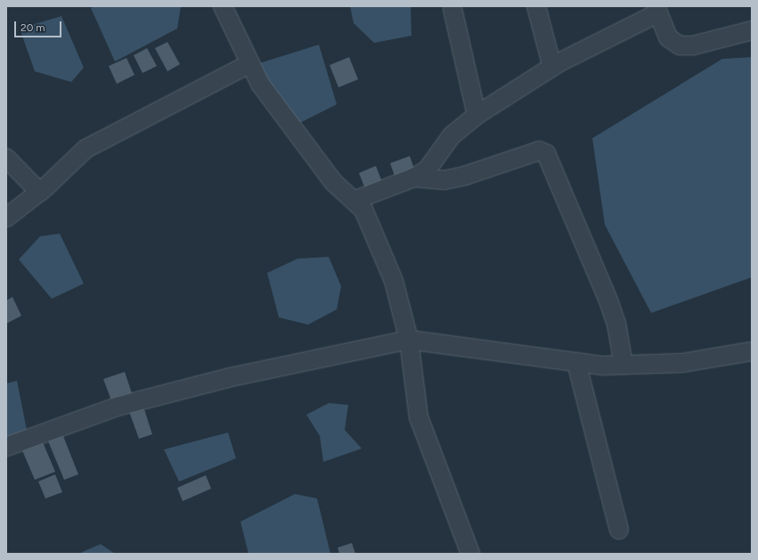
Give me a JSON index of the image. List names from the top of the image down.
{
  "scale_bar": "20 m"
}
